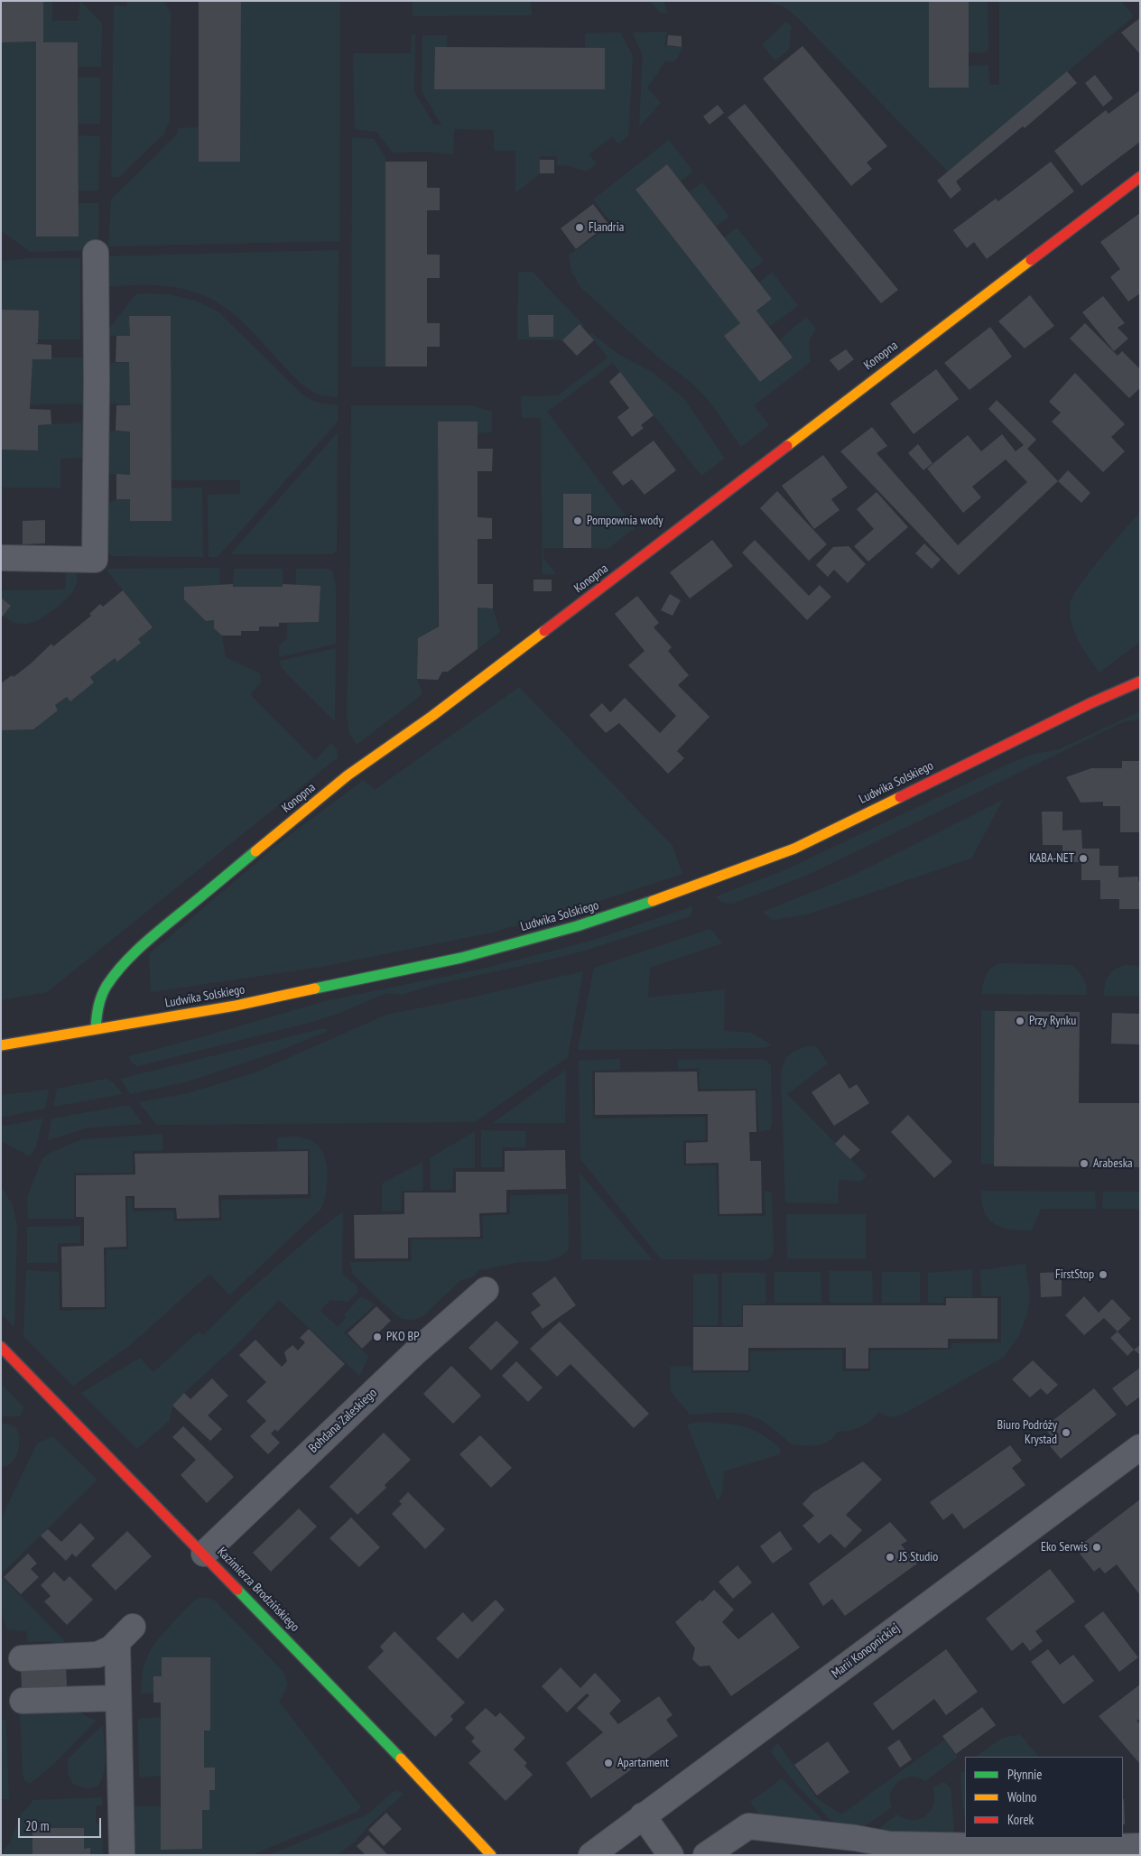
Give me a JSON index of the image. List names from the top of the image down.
{
  "streets": {
    "street": [
      "Konopna",
      "Ludwika Solskiego",
      "Bohdana Zaleskiego",
      "Kazimierza Brodzińskiego",
      "Marii Konopnickiej"
    ]
  },
  "crossings": [
    ["Konopna", "Ludwika Solskiego"],
    ["Bohdana Zaleskiego", "Kazimierza Brodzińskiego"]
  ],
  "places": [
    "Flandria",
    "Pompownia wody",
    "KABA-NET",
    "Przy Rynku",
    "Arabeska",
    "FirstStop",
    "PKO BP",
    "Biuro Podróży Krystad",
    "Eko Serwis",
    "JS Studio",
    "Apartament"
  ],
  "legend": ["Płynnie", "Wolno", "Korek"],
  "scale_bar": "20 m"
}
